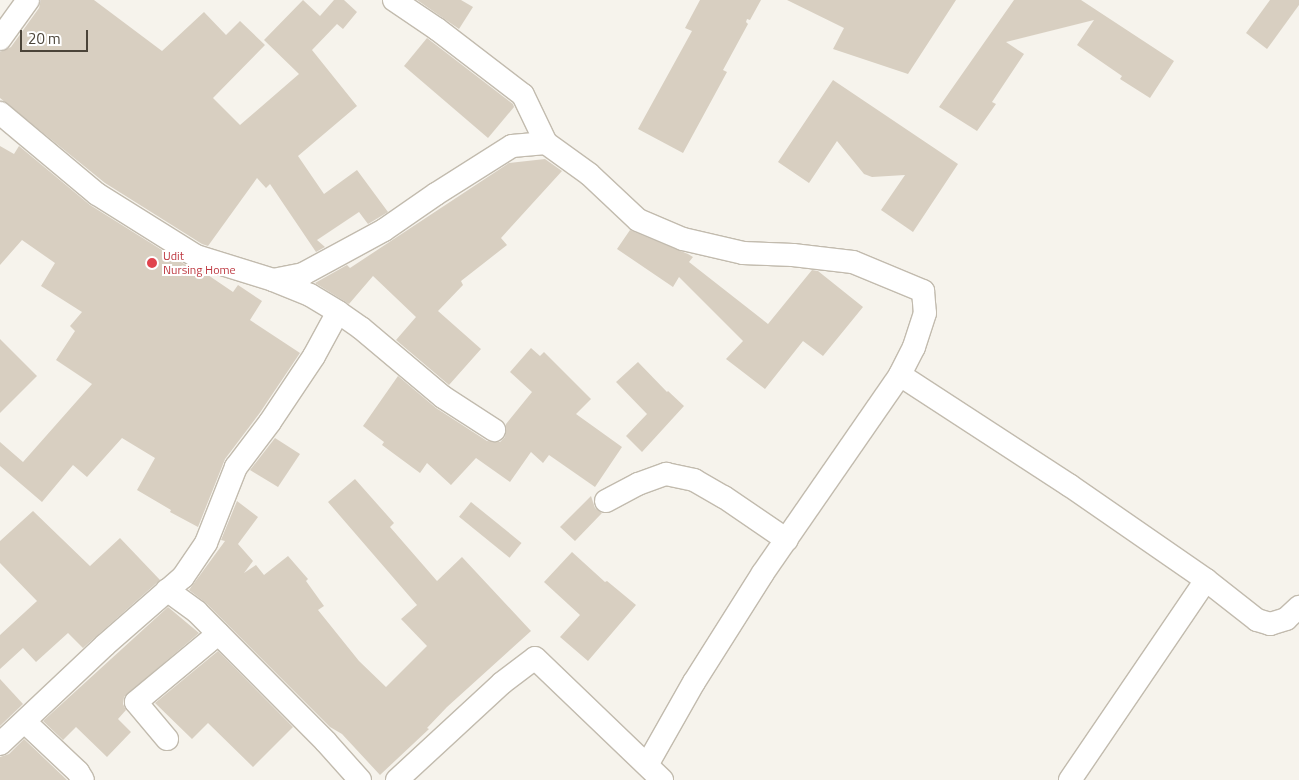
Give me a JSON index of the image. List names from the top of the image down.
{
  "places": ["Udit Nursing Home"],
  "scale_bar": "20 m"
}
